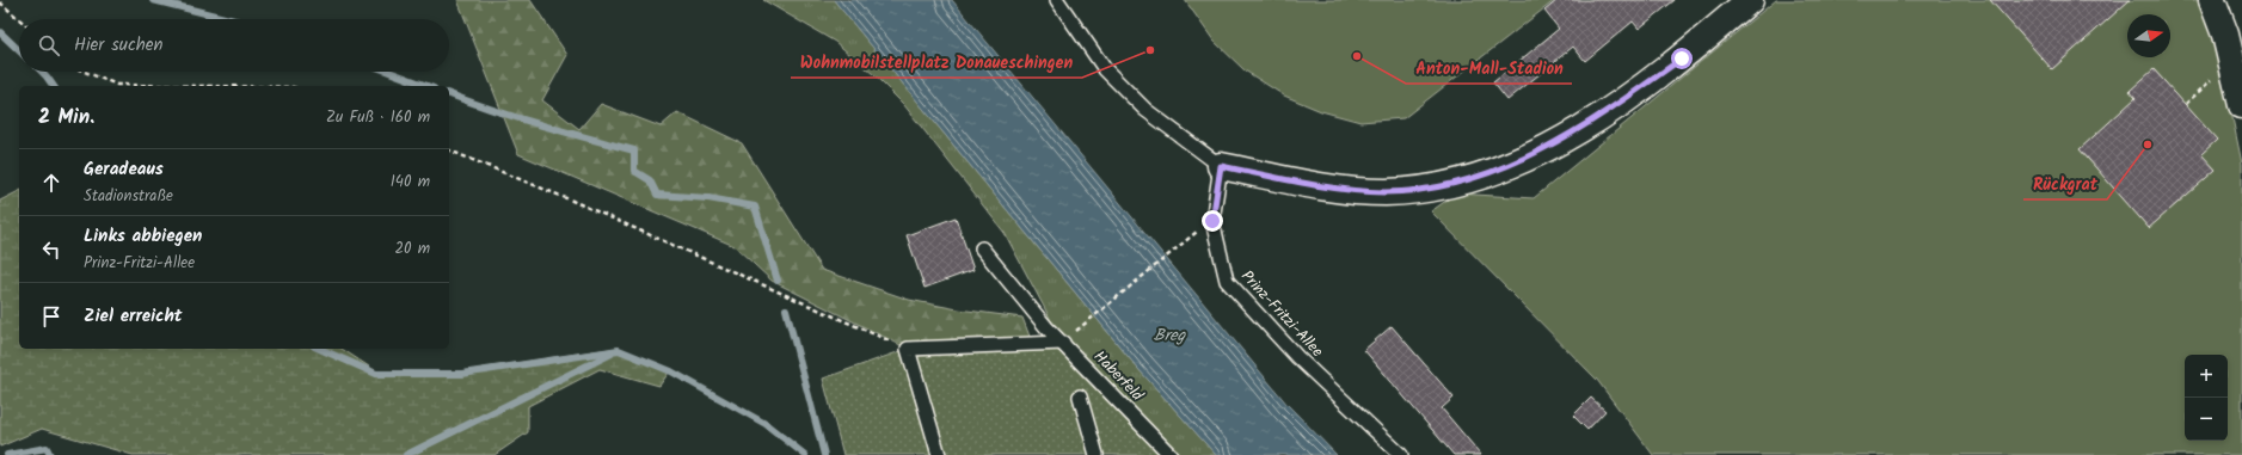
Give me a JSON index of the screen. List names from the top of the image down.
{
  "streets": {
    "lane": ["Prinz-Fritzi-Allee", "Haberfeld"]
  },
  "water": ["Breg"],
  "places": ["Wohnmobilstellplatz Donaueschingen", "Anton-Mall-Stadion", "Rückgrat"],
  "north": "right",
  "page": {
    "search": "Hier suchen",
    "heading": ["2 Min.", "Zu Fuß · 160 m"],
    "list": [
      ["Geradeaus", "Stadionstraße", "140 m"],
      ["Links abbiegen", "Prinz-Fritzi-Allee", "20 m"],
      "Ziel erreicht"
    ],
    "map_buttons": ["+", "−"]
  }
}
